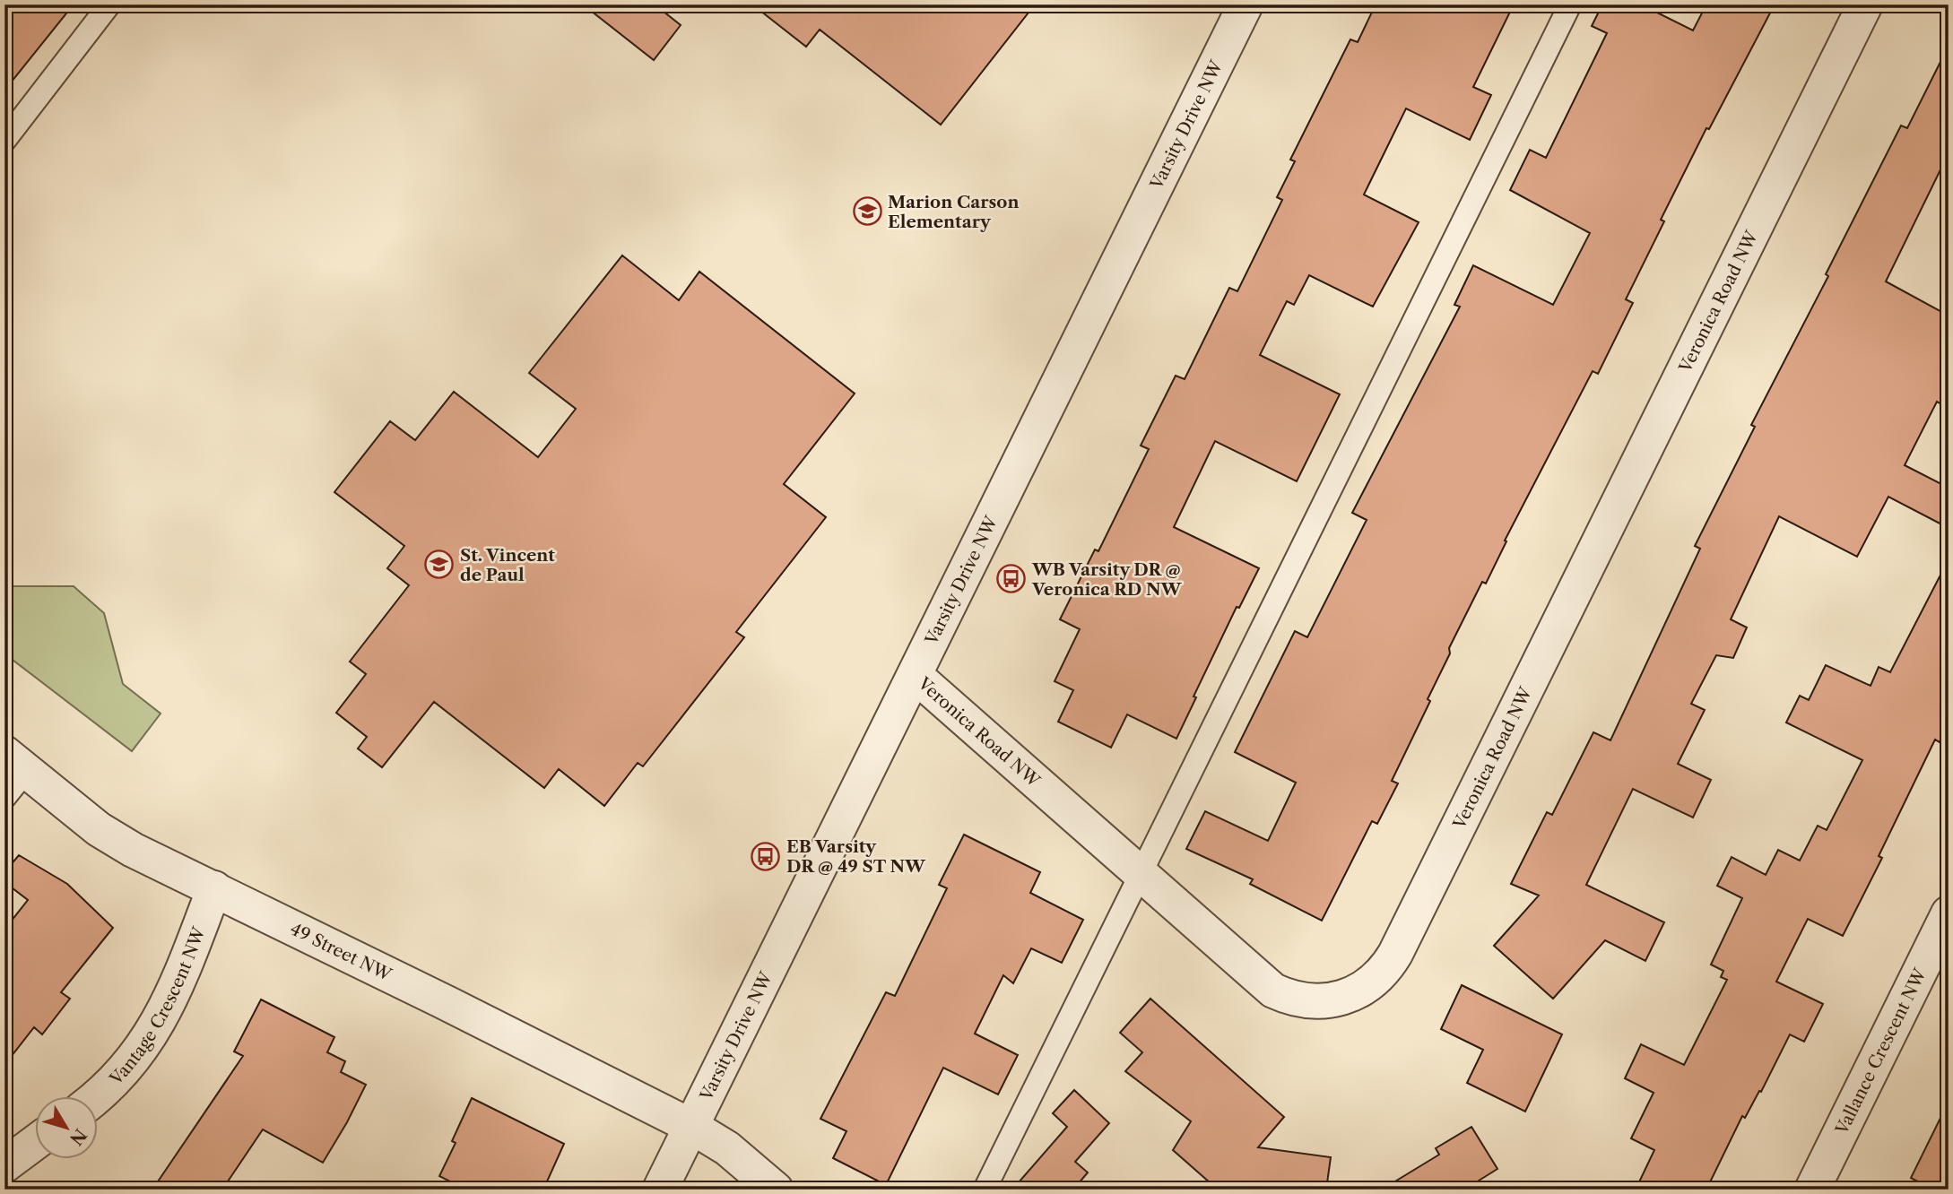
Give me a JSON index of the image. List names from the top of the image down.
{
  "streets": {
    "street": [
      "Varsity Drive NW",
      "Veronica Road NW",
      "49 Street NW",
      "Vantage Crescent NW",
      "Vallance Crescent NW"
    ]
  },
  "crossings": [
    ["Varsity Drive NW", "Veronica Road NW"],
    ["Varsity Drive NW", "49 Street NW"],
    ["49 Street NW", "Vantage Crescent NW"]
  ],
  "places": {
    "school or university": ["Marion Carson Elementary", "St. Vincent de Paul"],
    "bus stop": ["WB Varsity DR @ Veronica RD NW", "EB Varsity DR @ 49 ST NW"]
  },
  "north": "bottom right"
}
